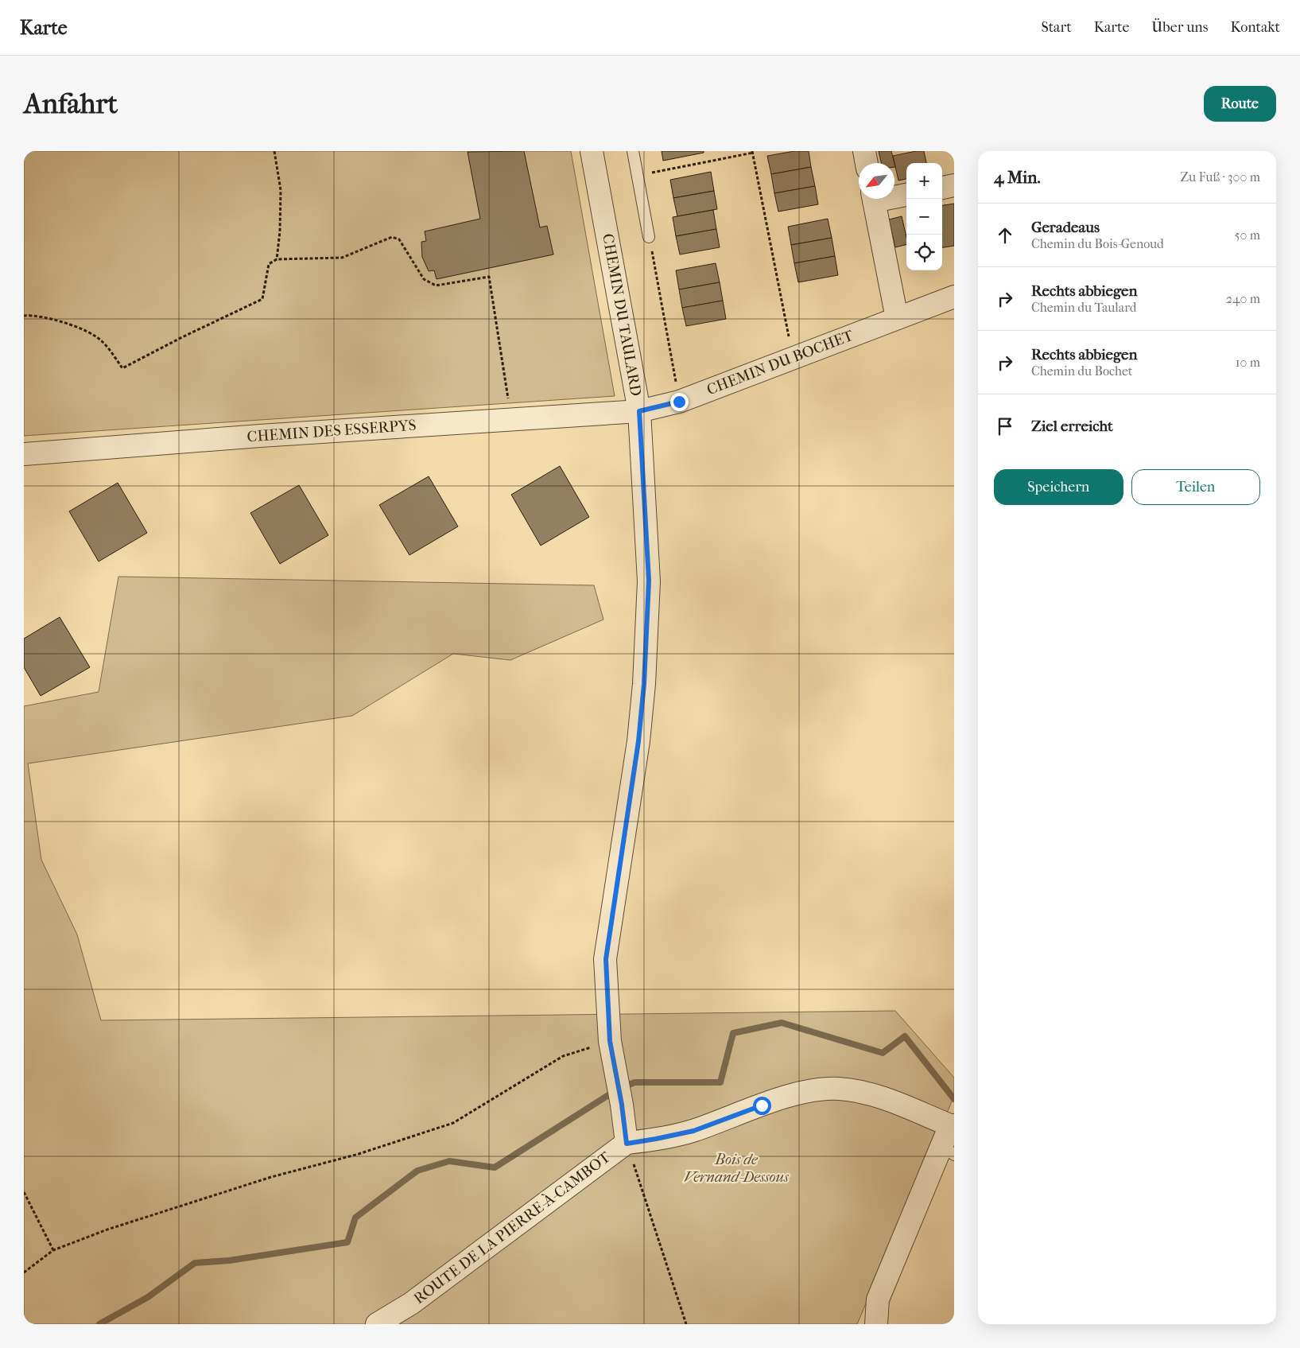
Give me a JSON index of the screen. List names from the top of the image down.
{
  "streets": {
    "street": [
      "CHEMIN DU TAULARD",
      "CHEMIN DU BOCHET",
      "CHEMIN DES ESSERPYS",
      "ROUTE DE LA PIERRE-À-CAMBOT"
    ]
  },
  "crossings": [
    ["CHEMIN DU TAULARD", "CHEMIN DU BOCHET"],
    ["CHEMIN DU TAULARD", "CHEMIN DES ESSERPYS"],
    ["CHEMIN DU TAULARD", "ROUTE DE LA PIERRE-À-CAMBOT"],
    ["CHEMIN DU BOCHET", "CHEMIN DES ESSERPYS"]
  ],
  "parks": ["Bois de Vernand-Dessous"],
  "north": "bottom left",
  "page": {
    "header": "Karte",
    "nav": [
      "Start",
      "Karte",
      "Über uns",
      "Kontakt"
    ],
    "buttons": [
      "Route",
      ["Speichern", "Teilen"]
    ],
    "title": "Anfahrt",
    "heading": ["4 Min.", "Zu Fuß · 300 m"],
    "map_buttons": ["+", "−"],
    "list": [
      ["Geradeaus", "Chemin du Bois-Genoud", "50 m"],
      ["Rechts abbiegen", "Chemin du Taulard", "240 m"],
      ["Rechts abbiegen", "Chemin du Bochet", "10 m"],
      "Ziel erreicht"
    ]
  }
}
